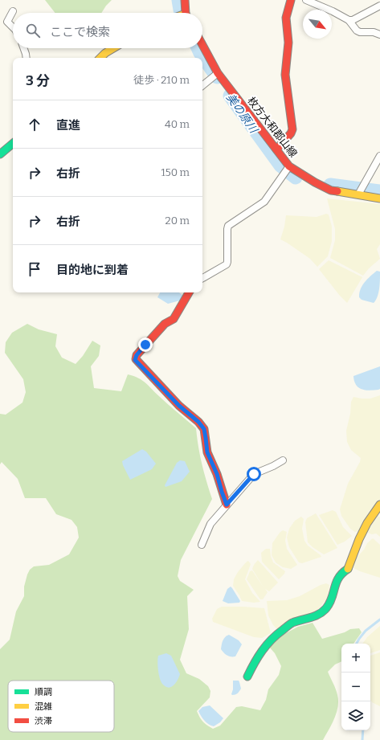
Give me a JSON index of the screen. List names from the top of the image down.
{
  "streets": {
    "street": ["枚方大和郡山線"]
  },
  "water": ["美の原川"],
  "legend": ["順調", "混雑", "渋滞"],
  "north": "bottom right",
  "page": {
    "search": "ここで検索",
    "heading": ["3 分", "徒歩 · 210 m"],
    "list": [
      ["直進", "40 m"],
      ["右折", "150 m"],
      ["右折", "20 m"],
      "目的地に到着"
    ],
    "map_buttons": ["+", "−"]
  }
}
